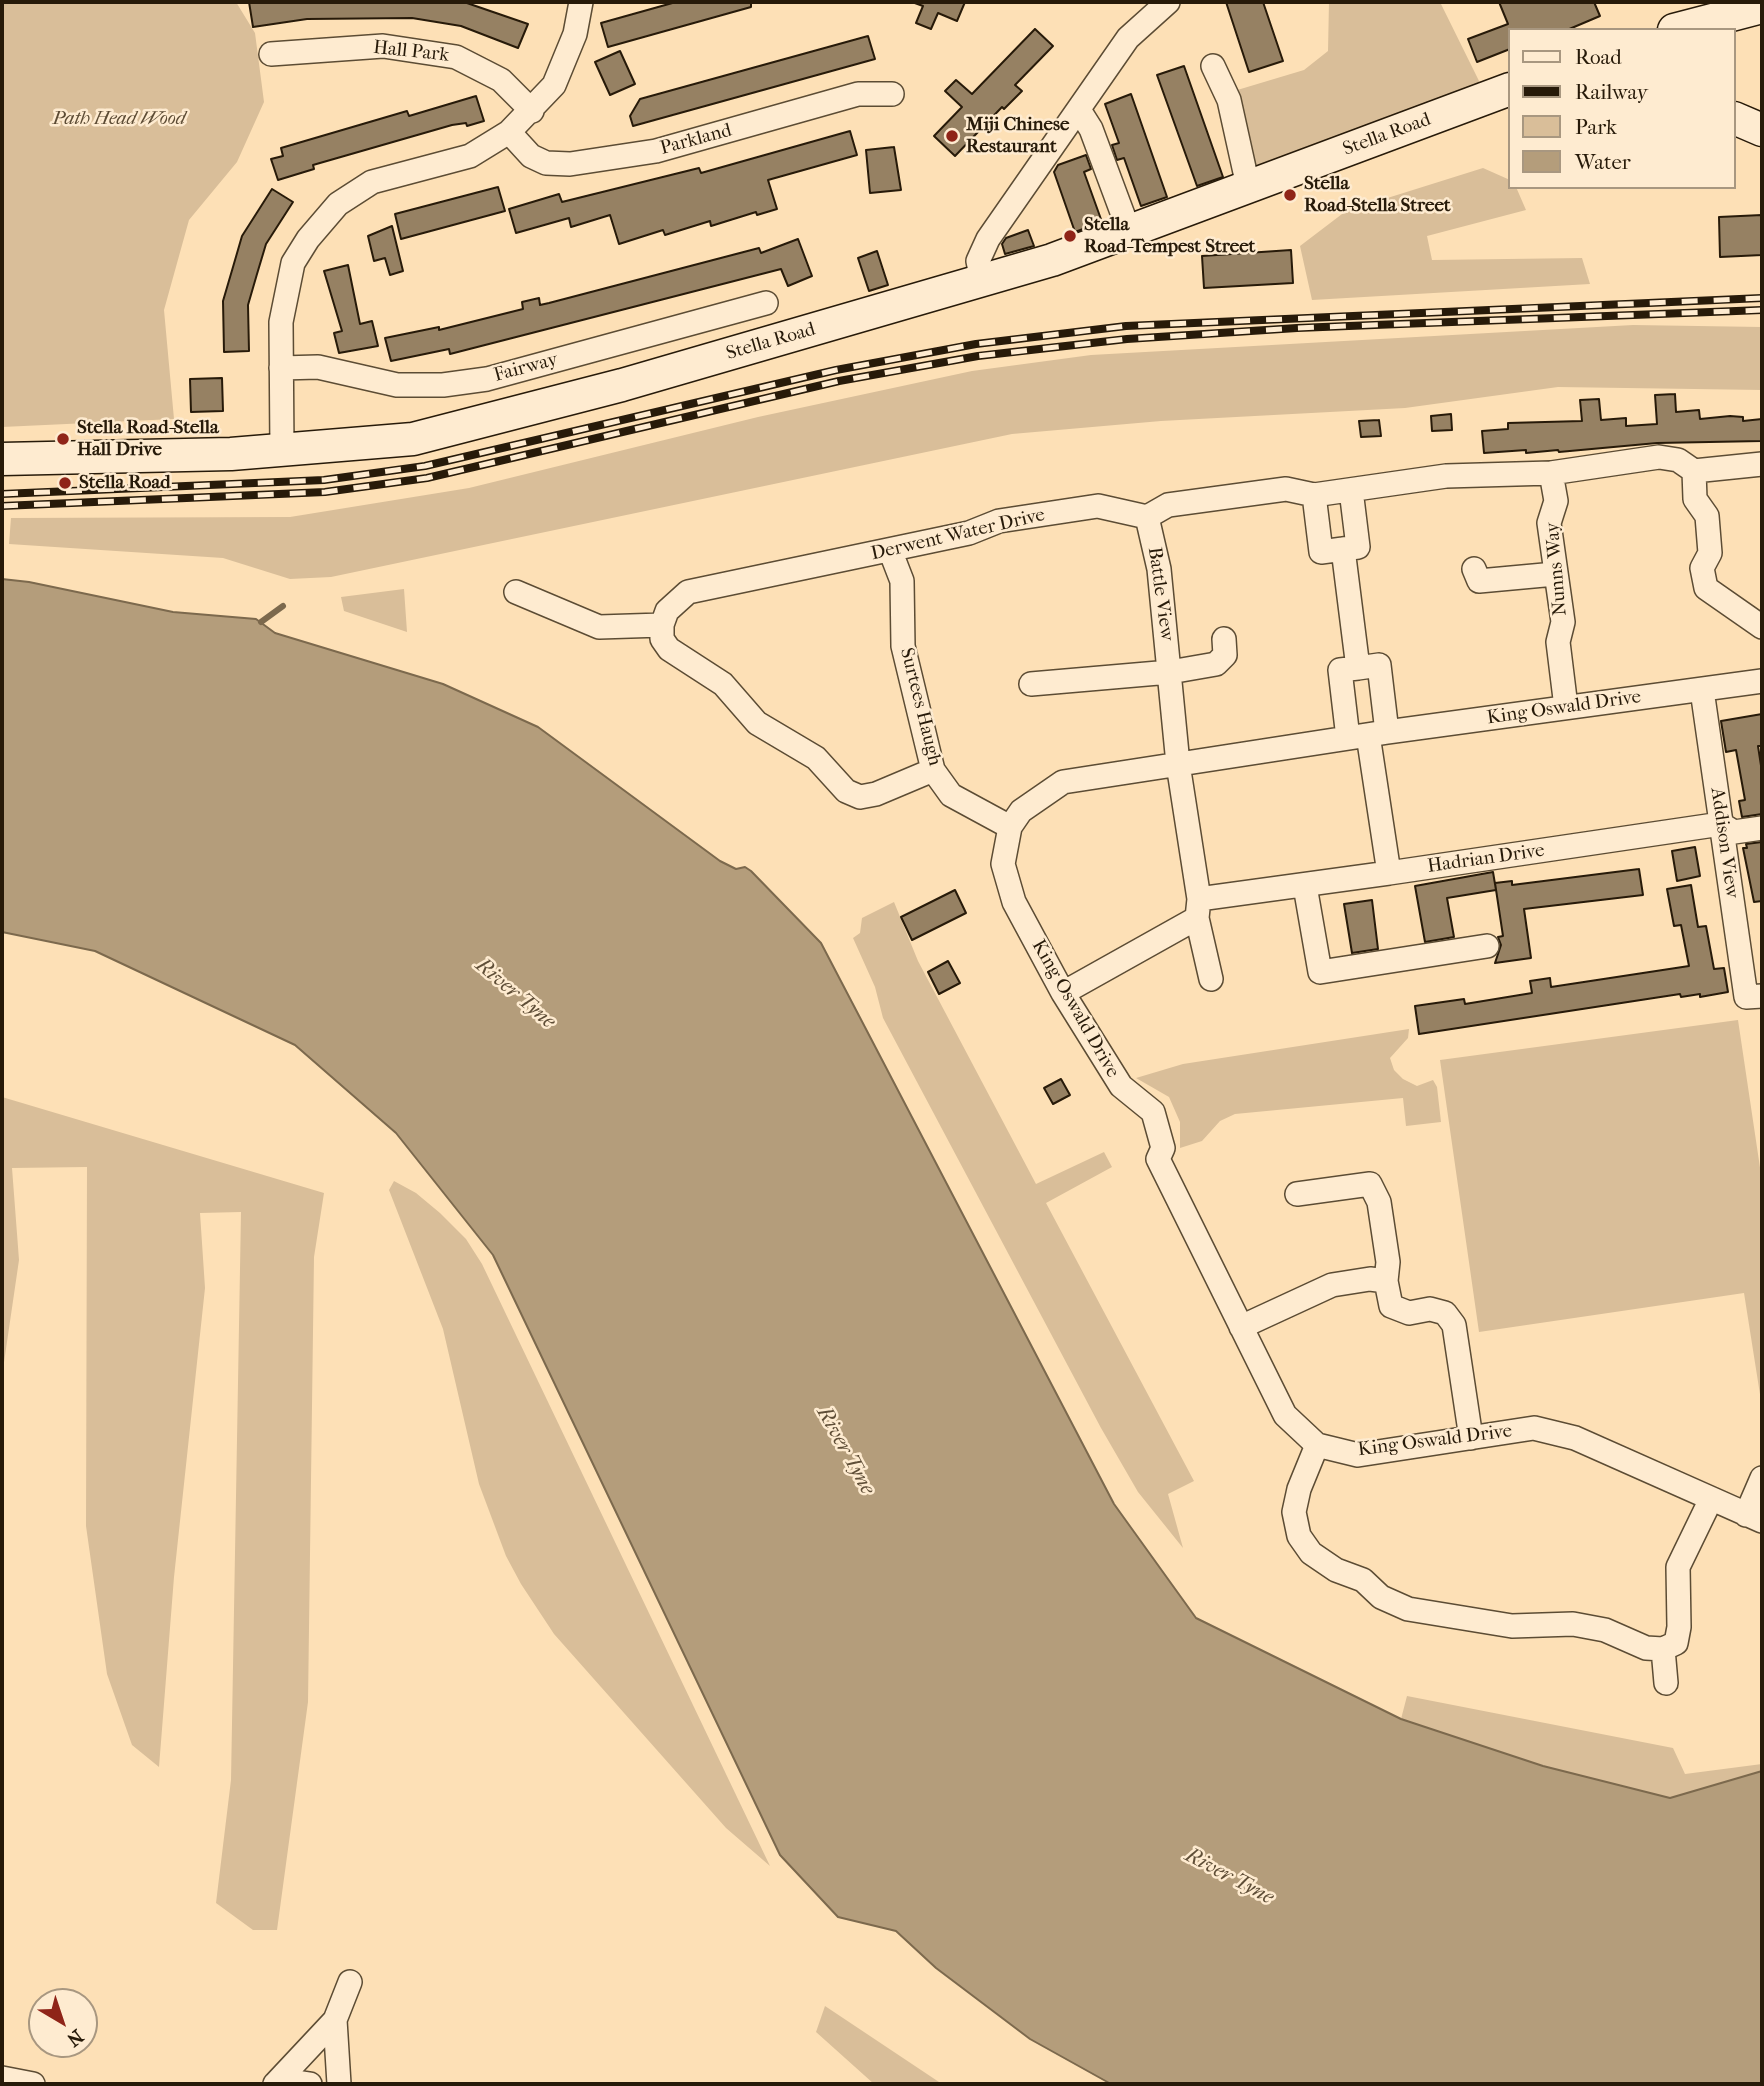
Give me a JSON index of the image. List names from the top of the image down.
{
  "streets": {
    "main road": ["Stella Road"],
    "street": [
      "Hall Park",
      "Parkland",
      "Fairway",
      "Derwent Water Drive",
      "Nunns Way",
      "Battle View",
      "Surtees Haugh",
      "King Oswald Drive",
      "Addison View",
      "Hadrian Drive"
    ]
  },
  "crossings": [
    ["Derwent Water Drive", "Battle View"],
    ["Derwent Water Drive", "Surtees Haugh"],
    ["Nunns Way", "King Oswald Drive"],
    ["Battle View", "King Oswald Drive"],
    ["Battle View", "Hadrian Drive"],
    ["Surtees Haugh", "King Oswald Drive"],
    ["King Oswald Drive", "Addison View"],
    ["Addison View", "Hadrian Drive"]
  ],
  "water": ["River Tyne"],
  "parks": ["Path Head Wood"],
  "places": [
    "Miji Chinese Restaurant",
    "Stella Road-Stella Street",
    "Stella Road-Tempest Street",
    "Stella Road-Stella Hall Drive",
    "Stella Road"
  ],
  "legend": [
    "Road",
    "Railway",
    "Park",
    "Water"
  ],
  "north": "bottom right"
}
